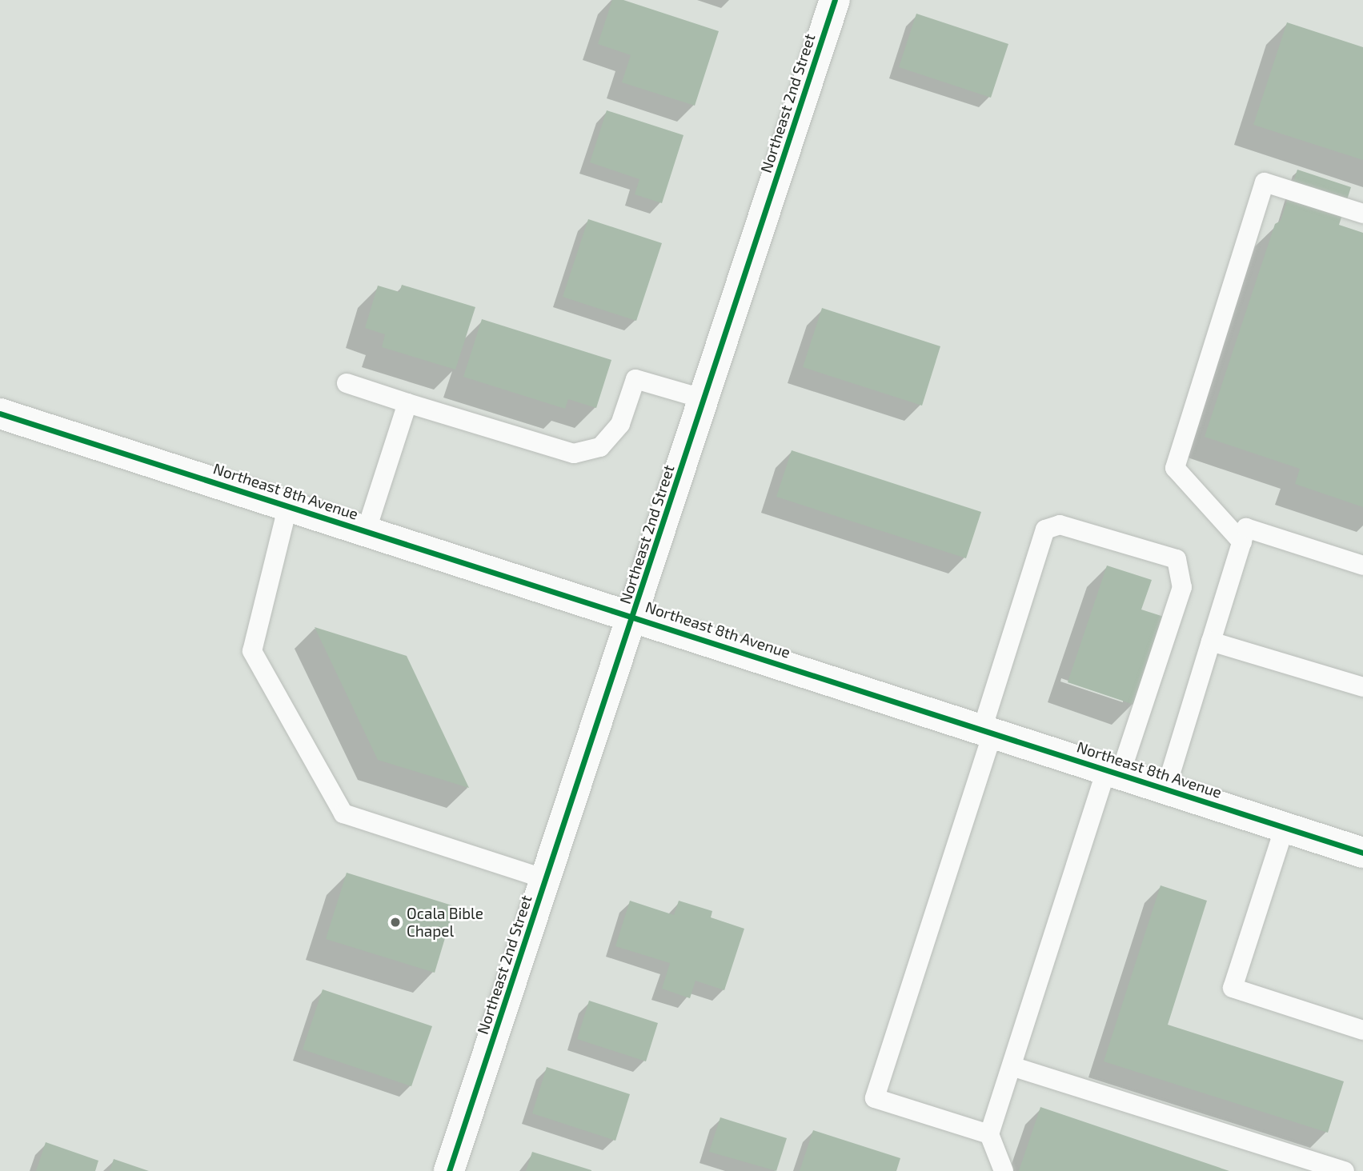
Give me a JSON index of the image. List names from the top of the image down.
{
  "streets": {
    "main road": ["Northeast 2nd Street", "Northeast 8th Avenue"]
  },
  "crossings": [
    ["Northeast 2nd Street", "Northeast 8th Avenue"]
  ],
  "places": ["Ocala Bible Chapel"]
}
